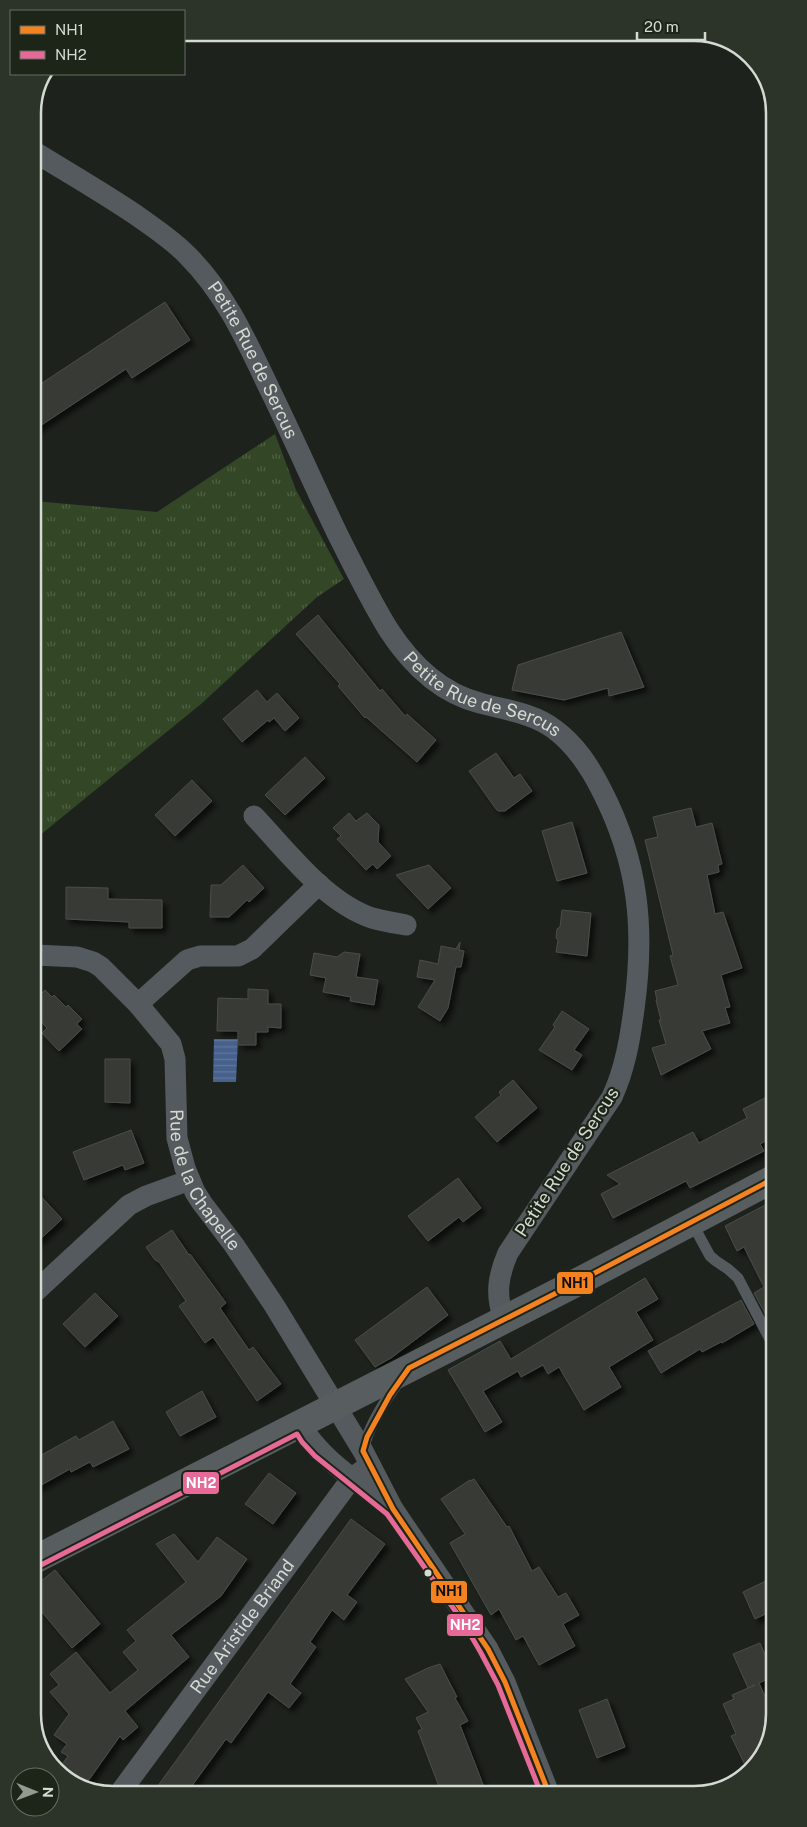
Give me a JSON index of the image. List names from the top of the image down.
{
  "streets": {
    "street": ["Petite Rue de Sercus", "Rue de la Chapelle", "Rue Aristide Briand"]
  },
  "crossings": [
    ["Rue de la Chapelle", "Rue Aristide Briand"]
  ],
  "lines": ["transit line NH1", "transit line NH2"],
  "legend": ["NH1", "NH2"],
  "scale_bar": "20 m",
  "north": "right"
}
